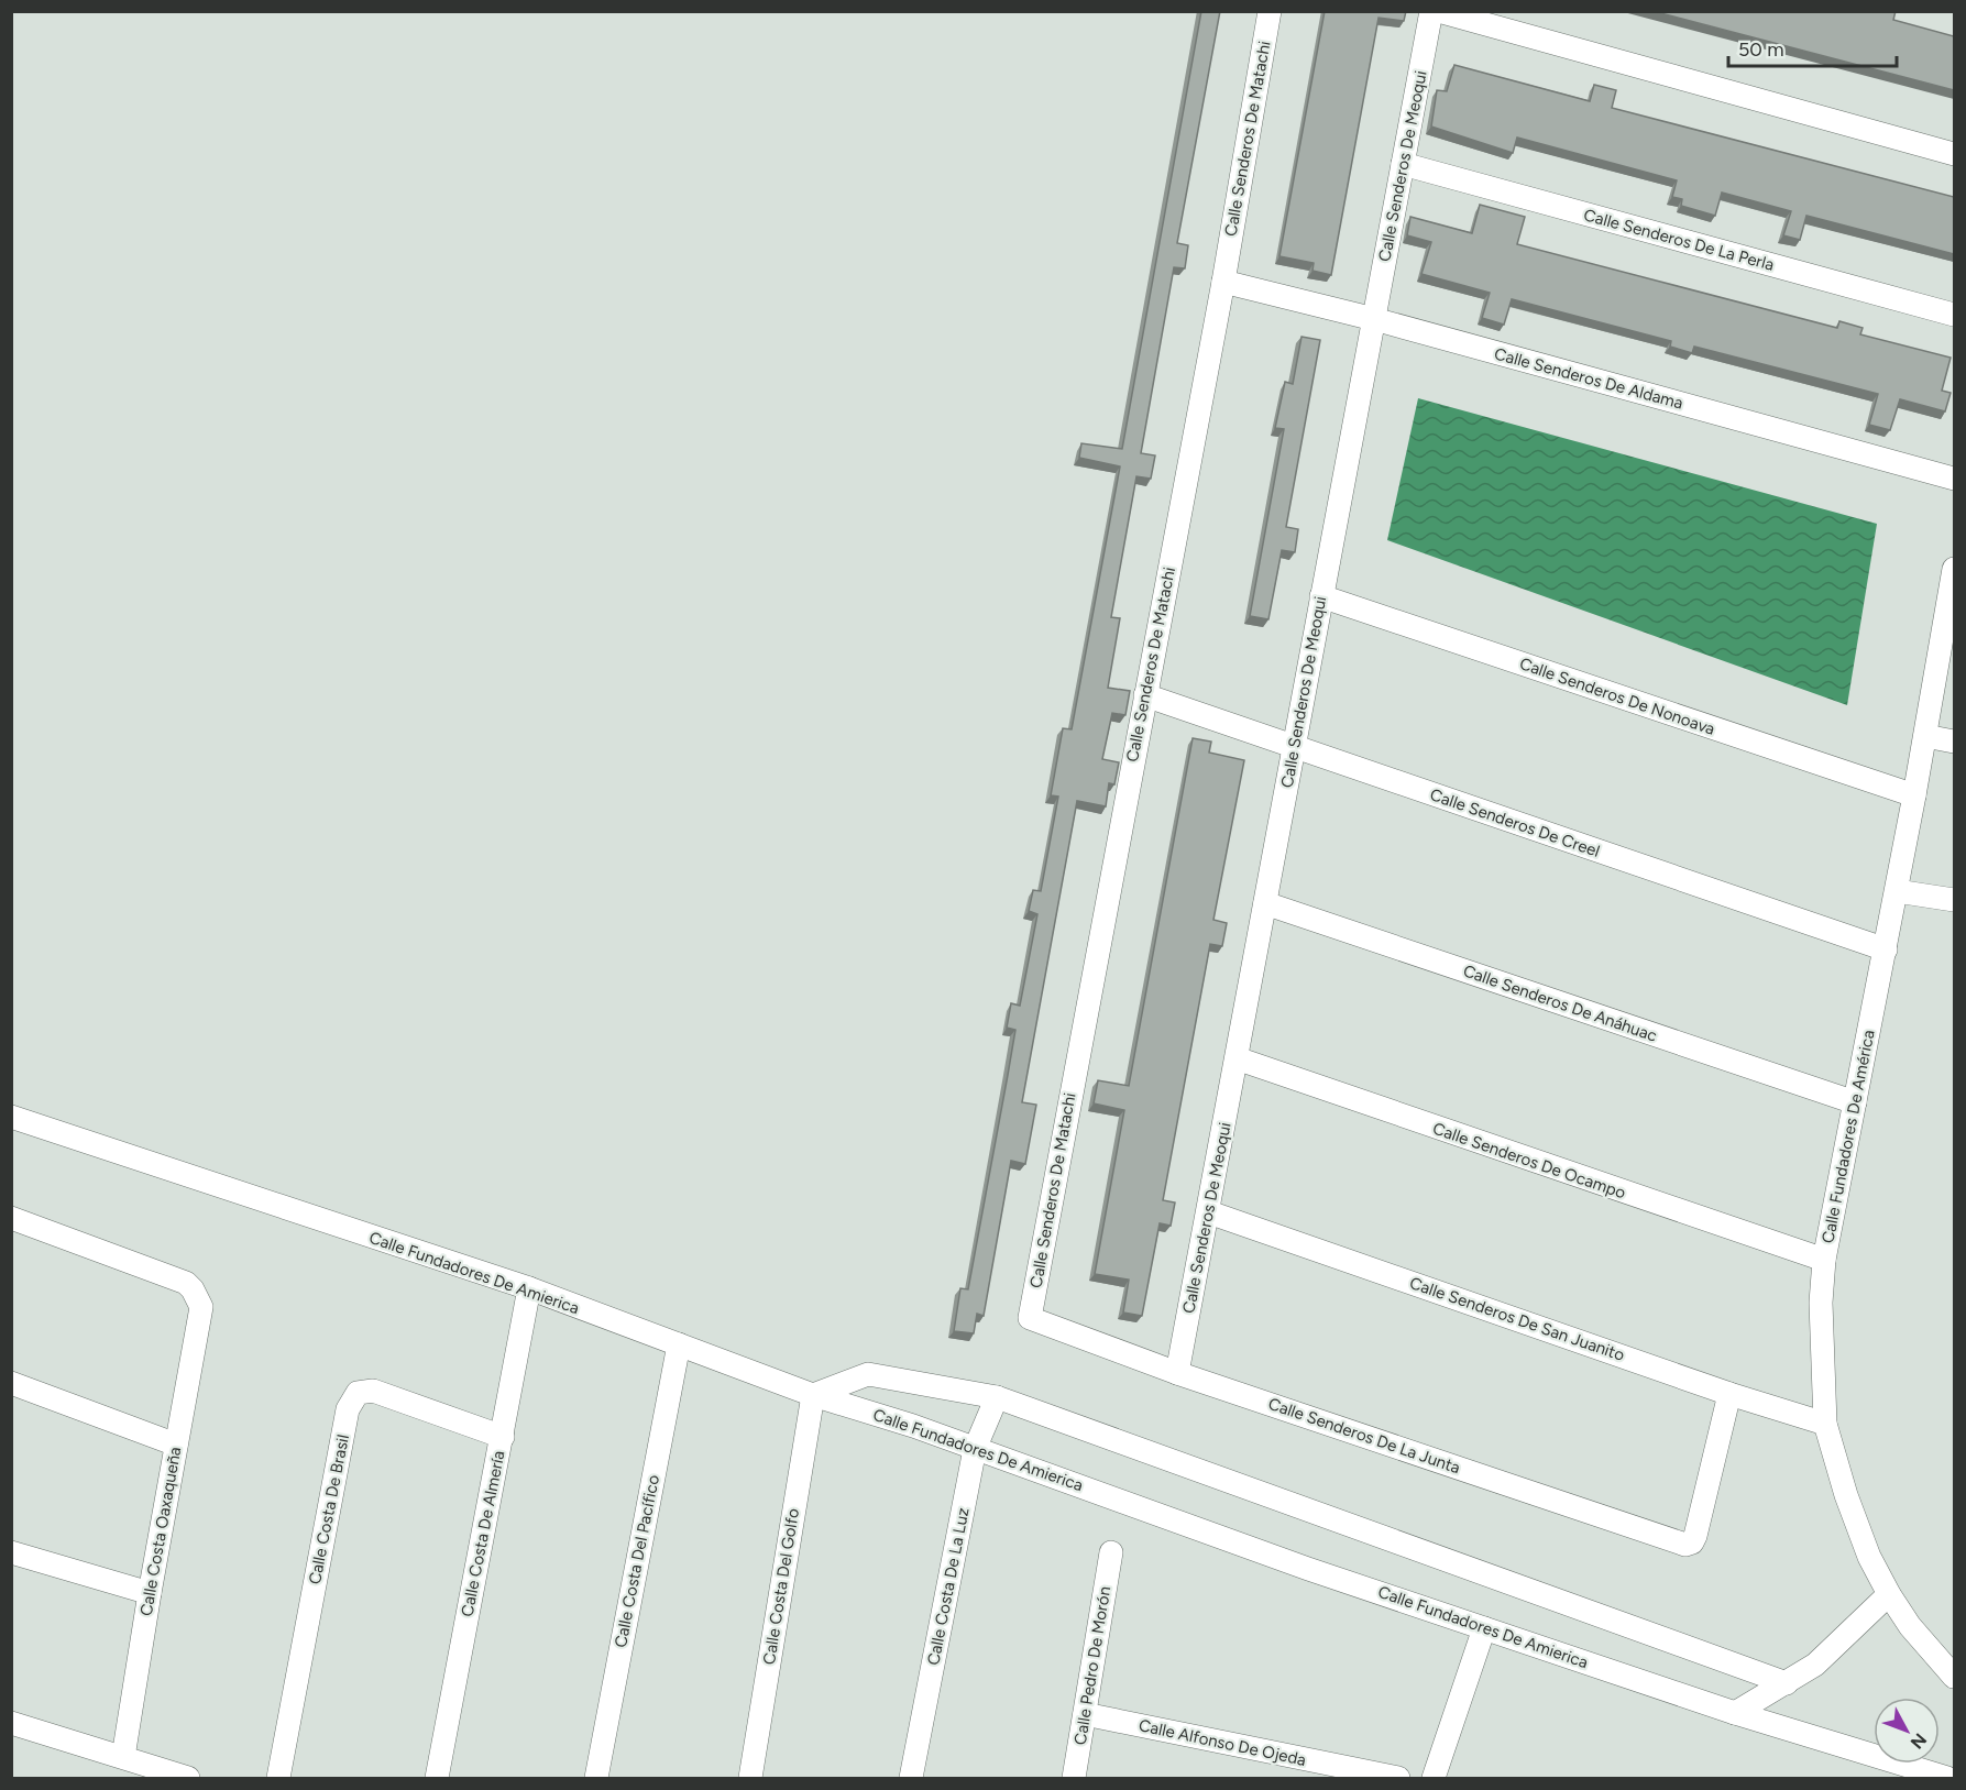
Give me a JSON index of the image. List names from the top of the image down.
{
  "streets": {
    "street": [
      "Calle Senderos De Matachi",
      "Calle Senderos De Meoqui",
      "Calle Senderos De La Perla",
      "Calle Senderos De Aldama",
      "Calle Senderos De Nonoava",
      "Calle Senderos De Creel",
      "Calle Senderos De Anáhuac",
      "Calle Fundadores De América",
      "Calle Senderos De Ocampo",
      "Calle Fundadores De Amierica",
      "Calle Senderos De San Juanito",
      "Calle Senderos De La Junta",
      "Calle Costa De Brasil",
      "Calle Costa Oaxaqueña",
      "Calle Costa De Almería",
      "Calle Costa Del Pacífico",
      "Calle Costa Del Golfo",
      "Calle Costa De La Luz",
      "Calle Pedro De Morón",
      "Calle Alfonso De Ojeda"
    ]
  },
  "crossings": [
    ["Calle Senderos De Matachi", "Calle Senderos De Aldama"],
    ["Calle Senderos De Matachi", "Calle Senderos De Creel"],
    ["Calle Senderos De Matachi", "Calle Senderos De La Junta"],
    ["Calle Senderos De Meoqui", "Calle Senderos De La Perla"],
    ["Calle Senderos De Meoqui", "Calle Senderos De Aldama"],
    ["Calle Senderos De Meoqui", "Calle Senderos De Nonoava"],
    ["Calle Senderos De Meoqui", "Calle Senderos De Creel"],
    ["Calle Senderos De Meoqui", "Calle Senderos De Anáhuac"],
    ["Calle Senderos De Meoqui", "Calle Senderos De Ocampo"],
    ["Calle Senderos De Meoqui", "Calle Senderos De San Juanito"],
    ["Calle Senderos De Meoqui", "Calle Senderos De La Junta"],
    ["Calle Senderos De Nonoava", "Calle Fundadores De América"],
    ["Calle Senderos De Creel", "Calle Fundadores De América"],
    ["Calle Senderos De Anáhuac", "Calle Fundadores De América"],
    ["Calle Fundadores De América", "Calle Senderos De Ocampo"],
    ["Calle Fundadores De América", "Calle Senderos De San Juanito"],
    ["Calle Fundadores De Amierica", "Calle Costa De Almería"],
    ["Calle Fundadores De Amierica", "Calle Costa Del Pacífico"],
    ["Calle Fundadores De Amierica", "Calle Costa Del Golfo"],
    ["Calle Fundadores De Amierica", "Calle Costa De La Luz"],
    ["Calle Senderos De San Juanito", "Calle Senderos De La Junta"],
    ["Calle Costa De Brasil", "Calle Costa De Almería"],
    ["Calle Pedro De Morón", "Calle Alfonso De Ojeda"]
  ],
  "scale_bar": "50 m",
  "north": "bottom right"
}
